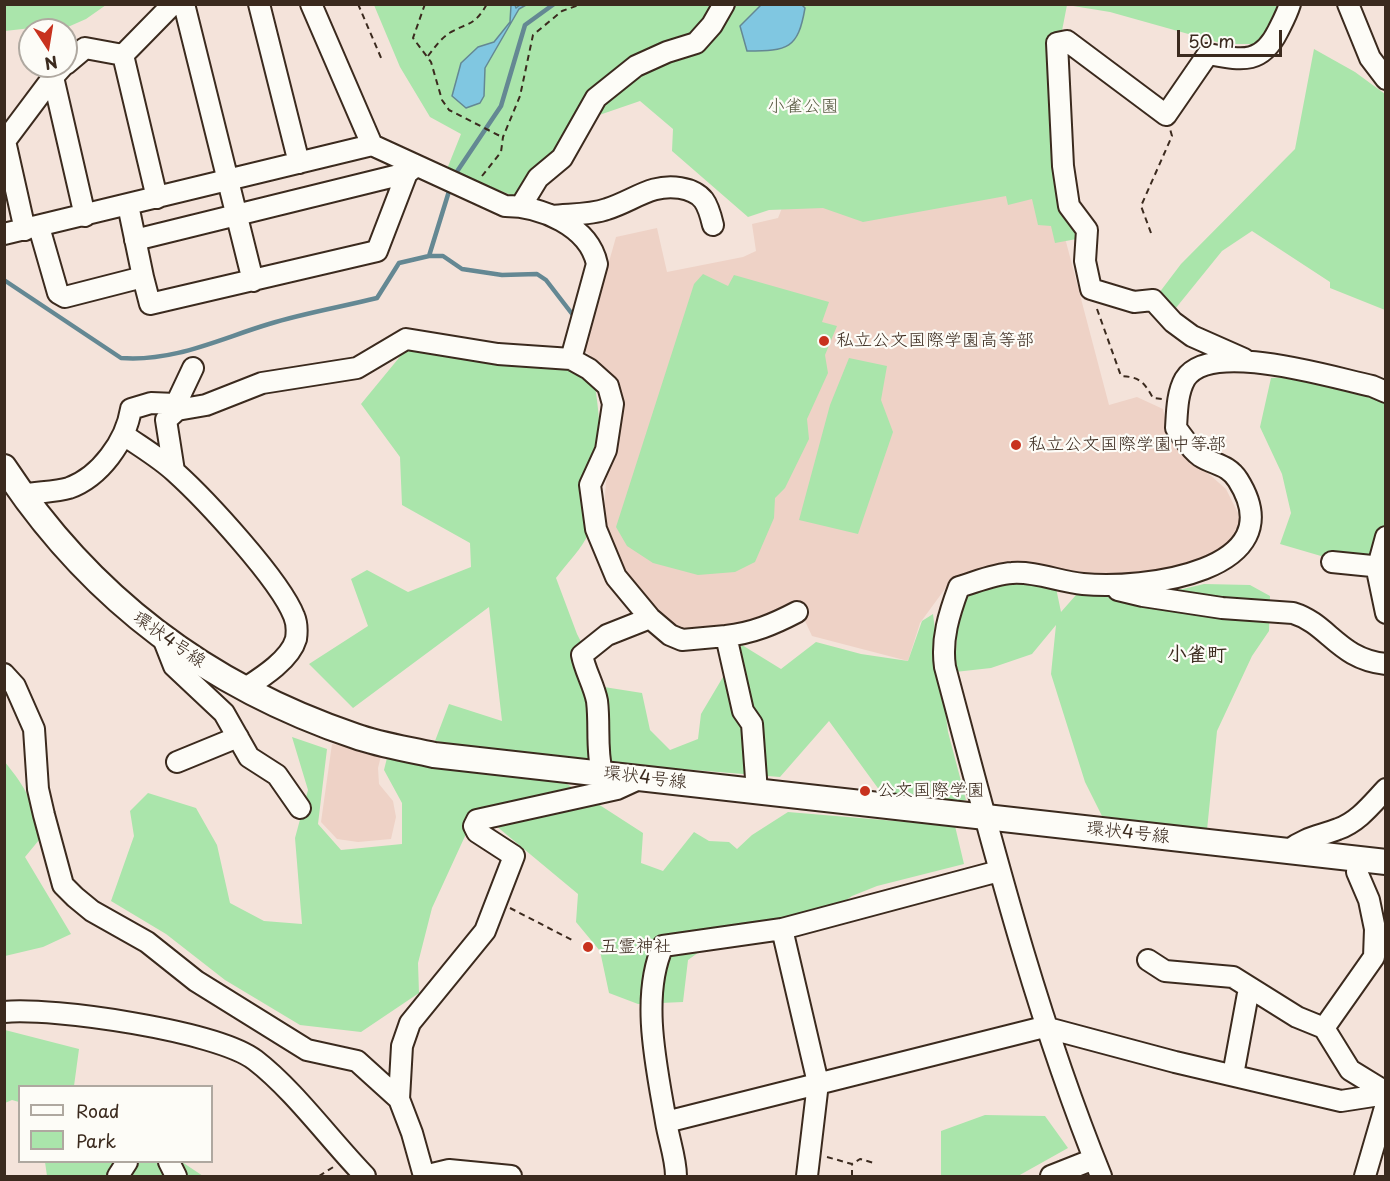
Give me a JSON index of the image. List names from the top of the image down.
{
  "streets": {
    "main road": ["環状4号線"]
  },
  "districts": ["小雀町"],
  "parks": ["小雀公園"],
  "places": [
    "私立公文国際学園高等部",
    "私立公文国際学園中等部",
    "公文国際学園",
    "五霊神社"
  ],
  "legend": ["Road", "Park"],
  "scale_bar": "50 m",
  "north": "bottom"
}
